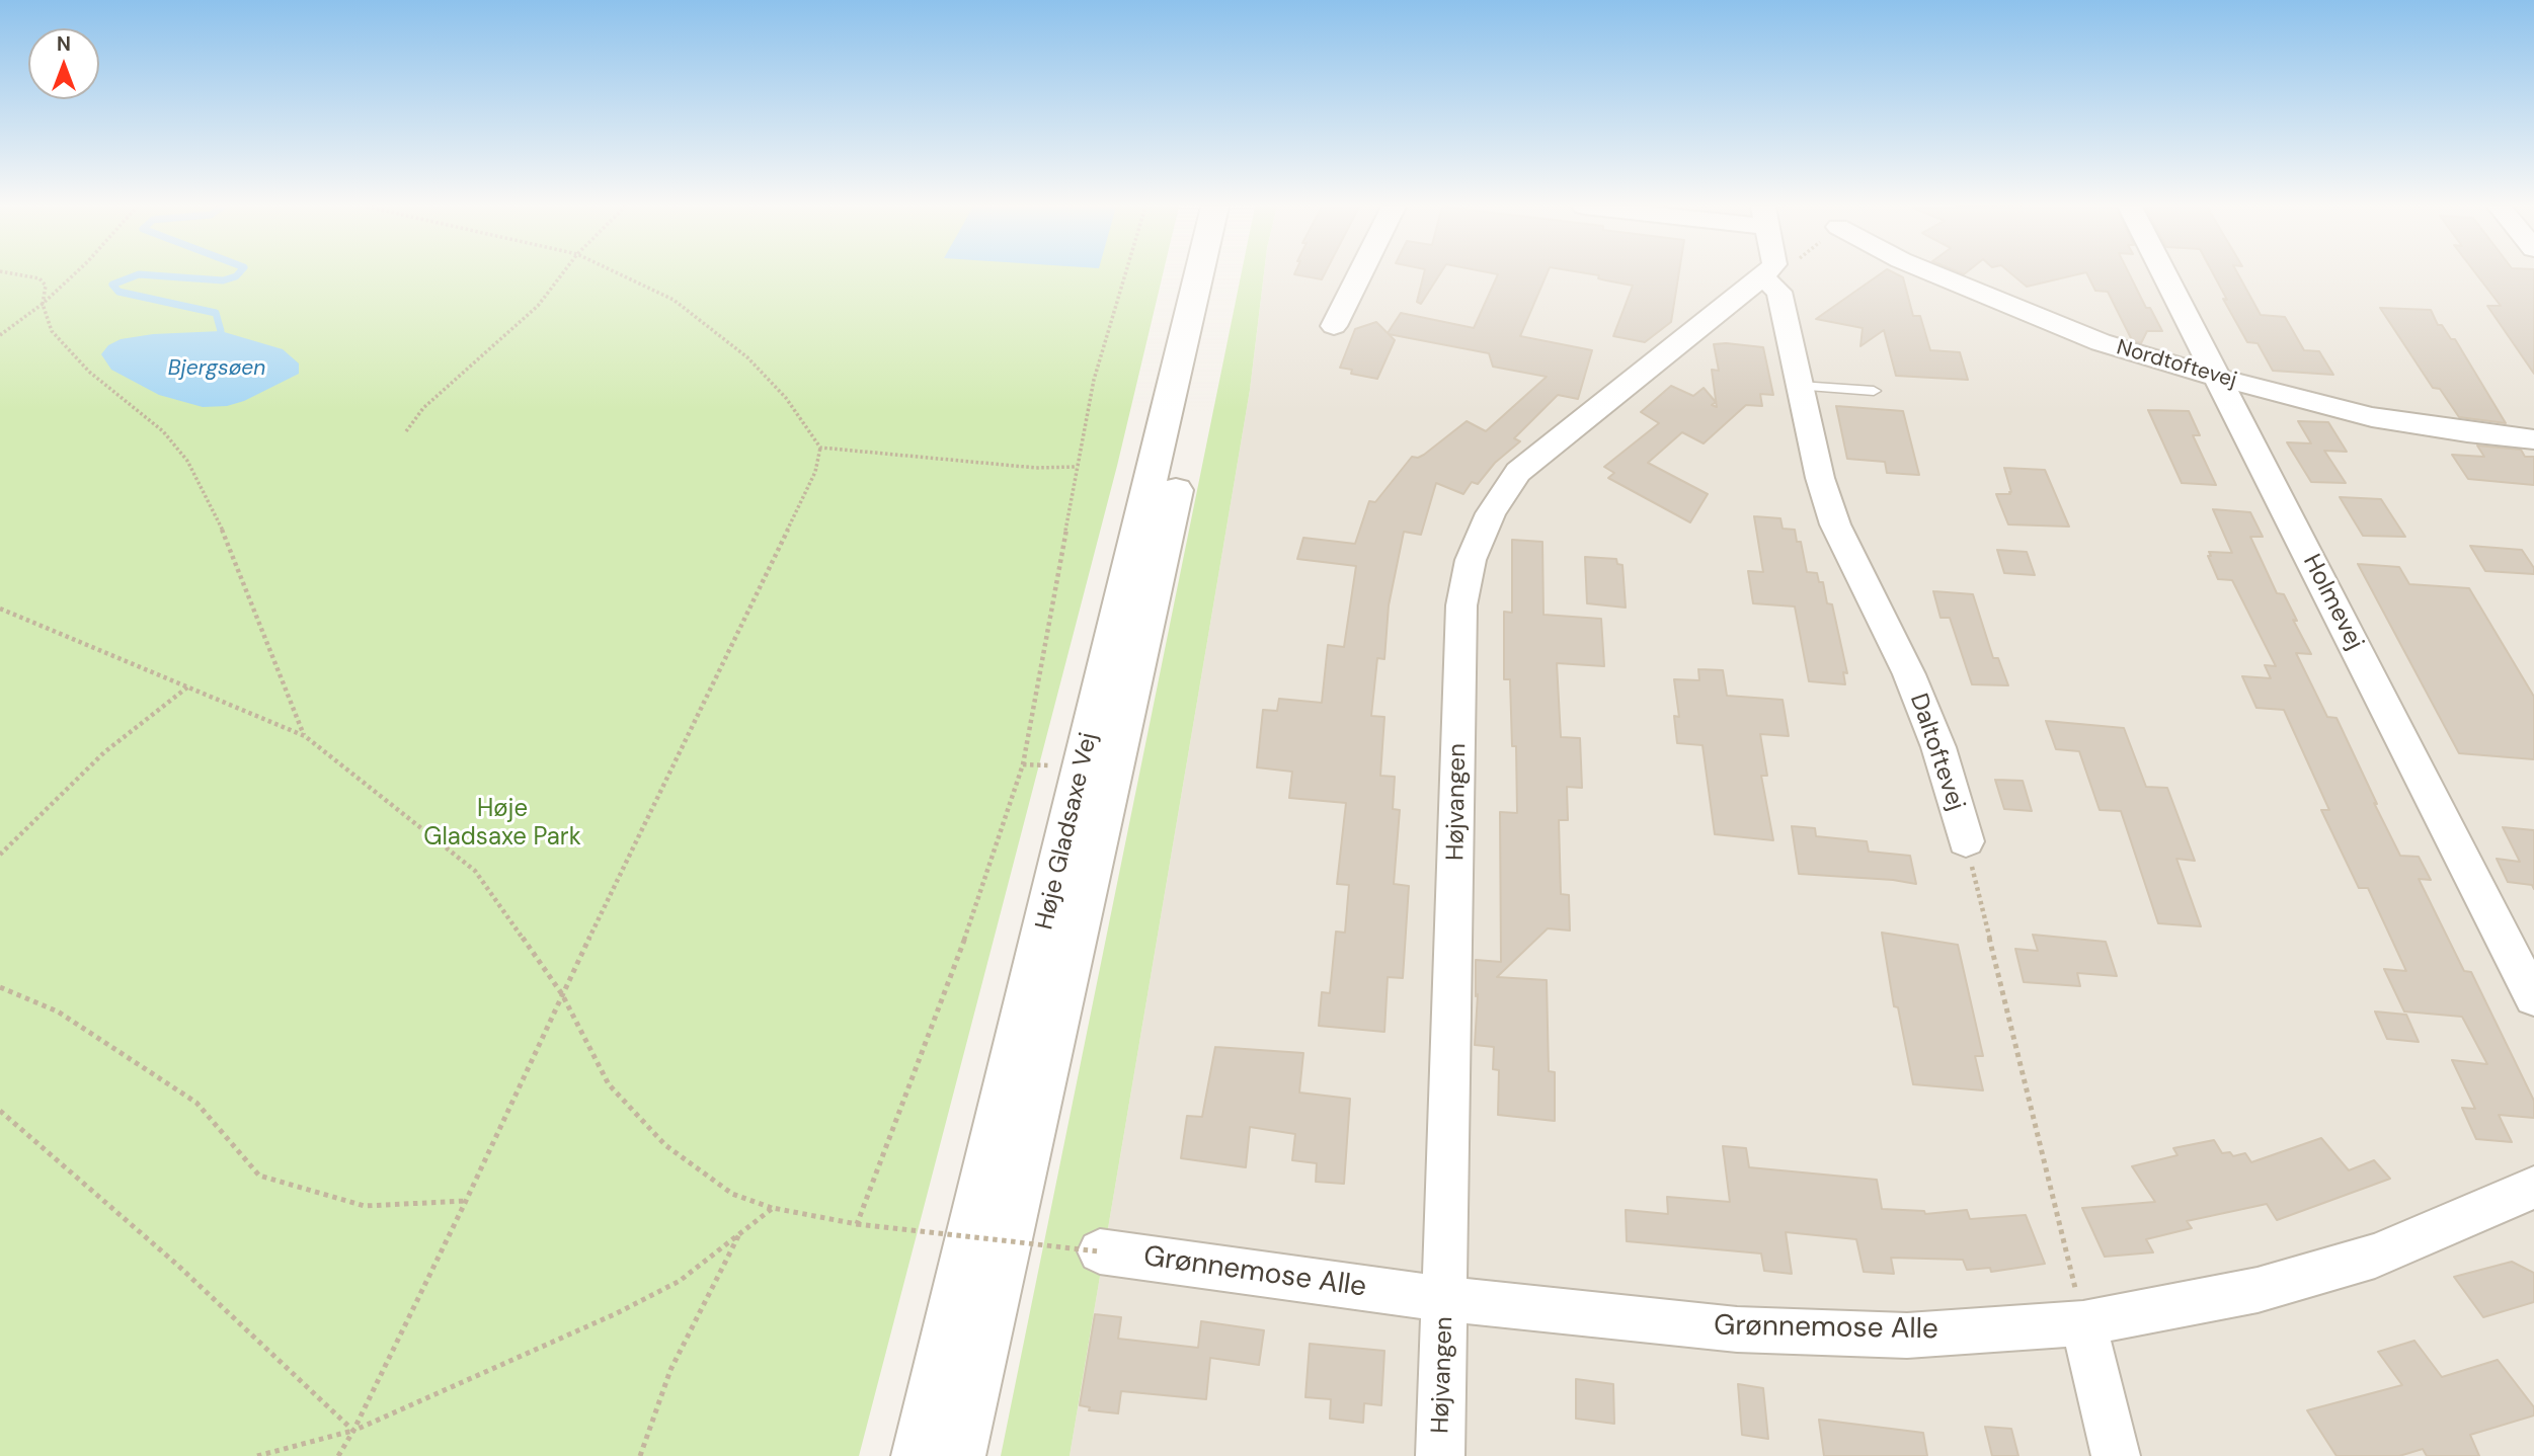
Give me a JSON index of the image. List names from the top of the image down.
{
  "streets": {
    "street": [
      "Nordtoftevej",
      "Holmevej",
      "Daltoftevej",
      "Højvangen",
      "Høje Gladsaxe Vej",
      "Grønnemose Alle"
    ]
  },
  "crossings": [
    ["Nordtoftevej", "Holmevej"],
    ["Daltoftevej", "Grønnemose Alle"],
    ["Højvangen", "Grønnemose Alle"]
  ],
  "water": ["Bjergsøen"],
  "parks": ["Høje Gladsaxe Park"],
  "north": "top"
}
